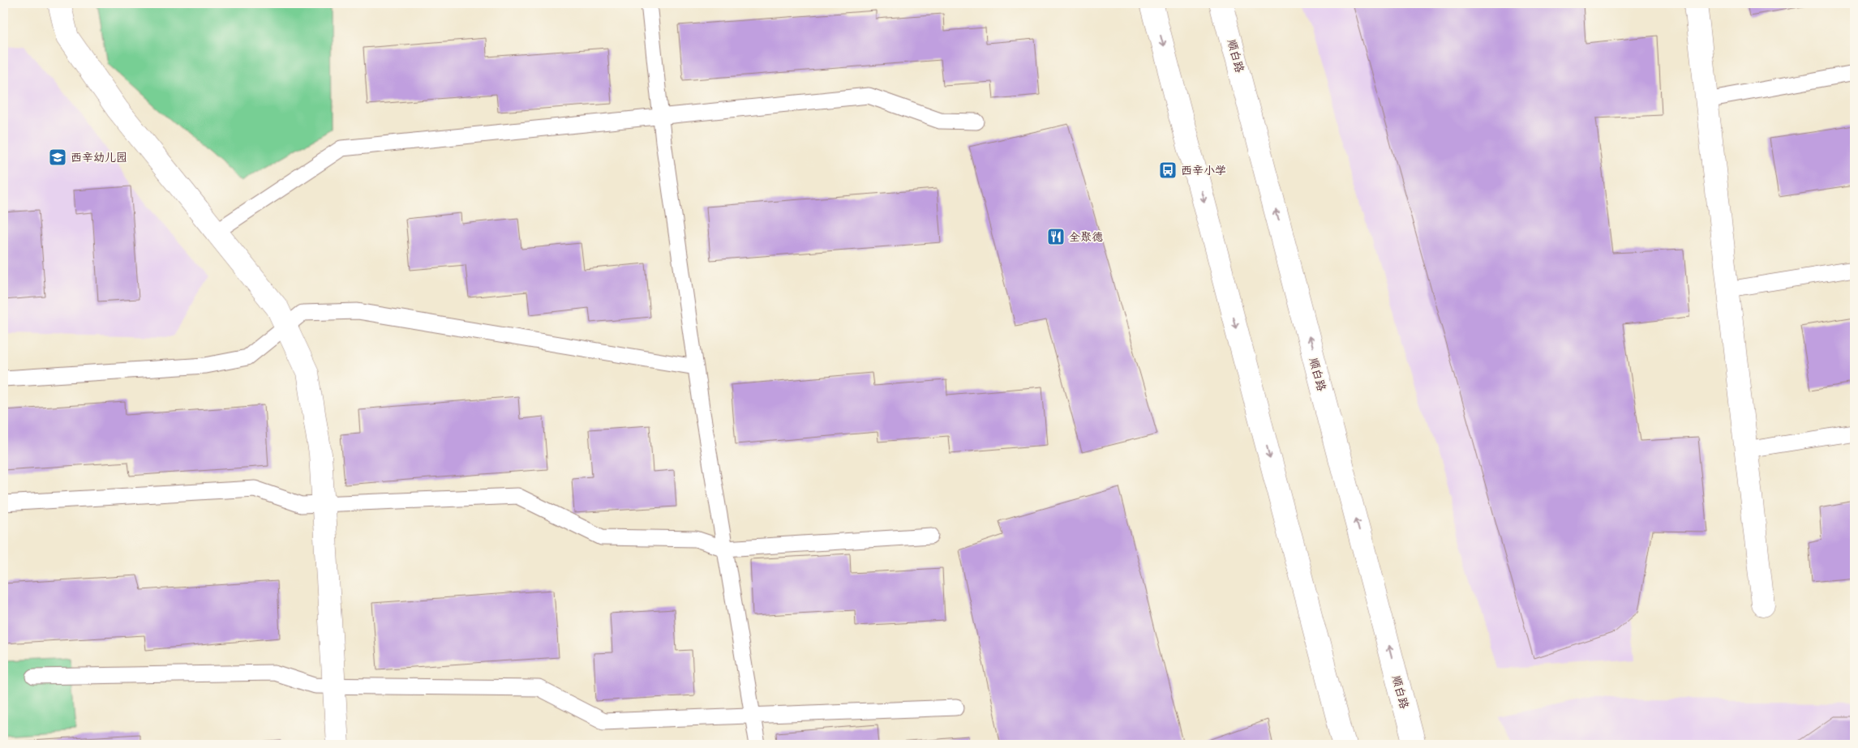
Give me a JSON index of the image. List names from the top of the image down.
{
  "streets": {
    "main road": ["顺白路"]
  },
  "places": {
    "school or university": ["西辛幼儿园"],
    "bus stop": ["西辛小学"],
    "restaurant": ["全聚德"]
  }
}
